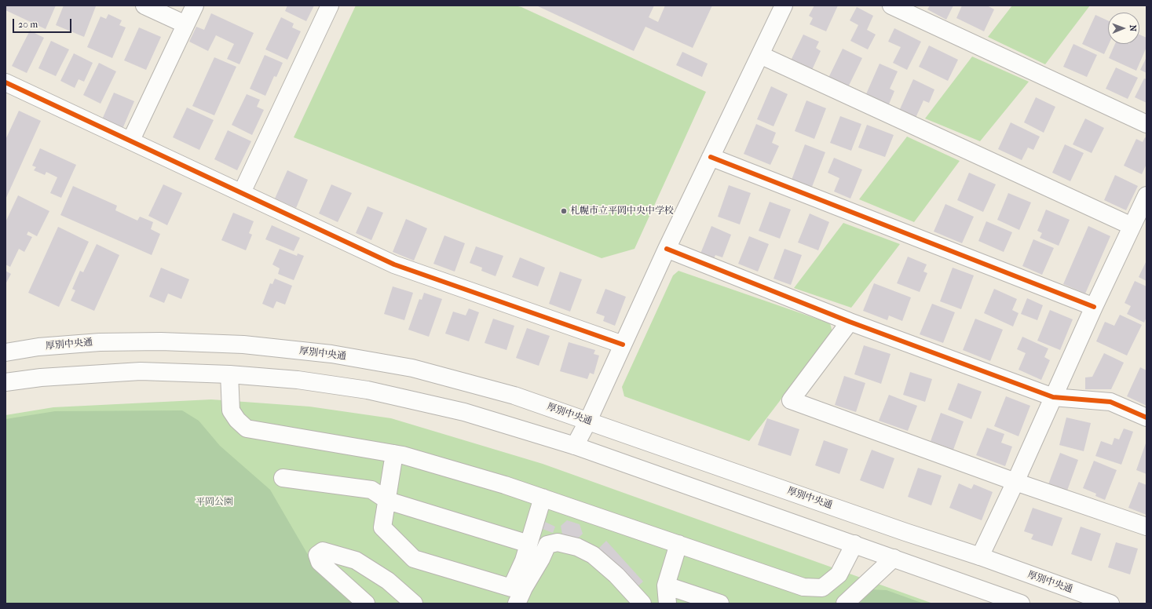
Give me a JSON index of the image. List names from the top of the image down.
{
  "streets": {
    "street": ["厚別中央通"]
  },
  "parks": ["平岡公園"],
  "places": ["札幌市立平岡中央中学校"],
  "scale_bar": "20 m",
  "north": "right"
}
